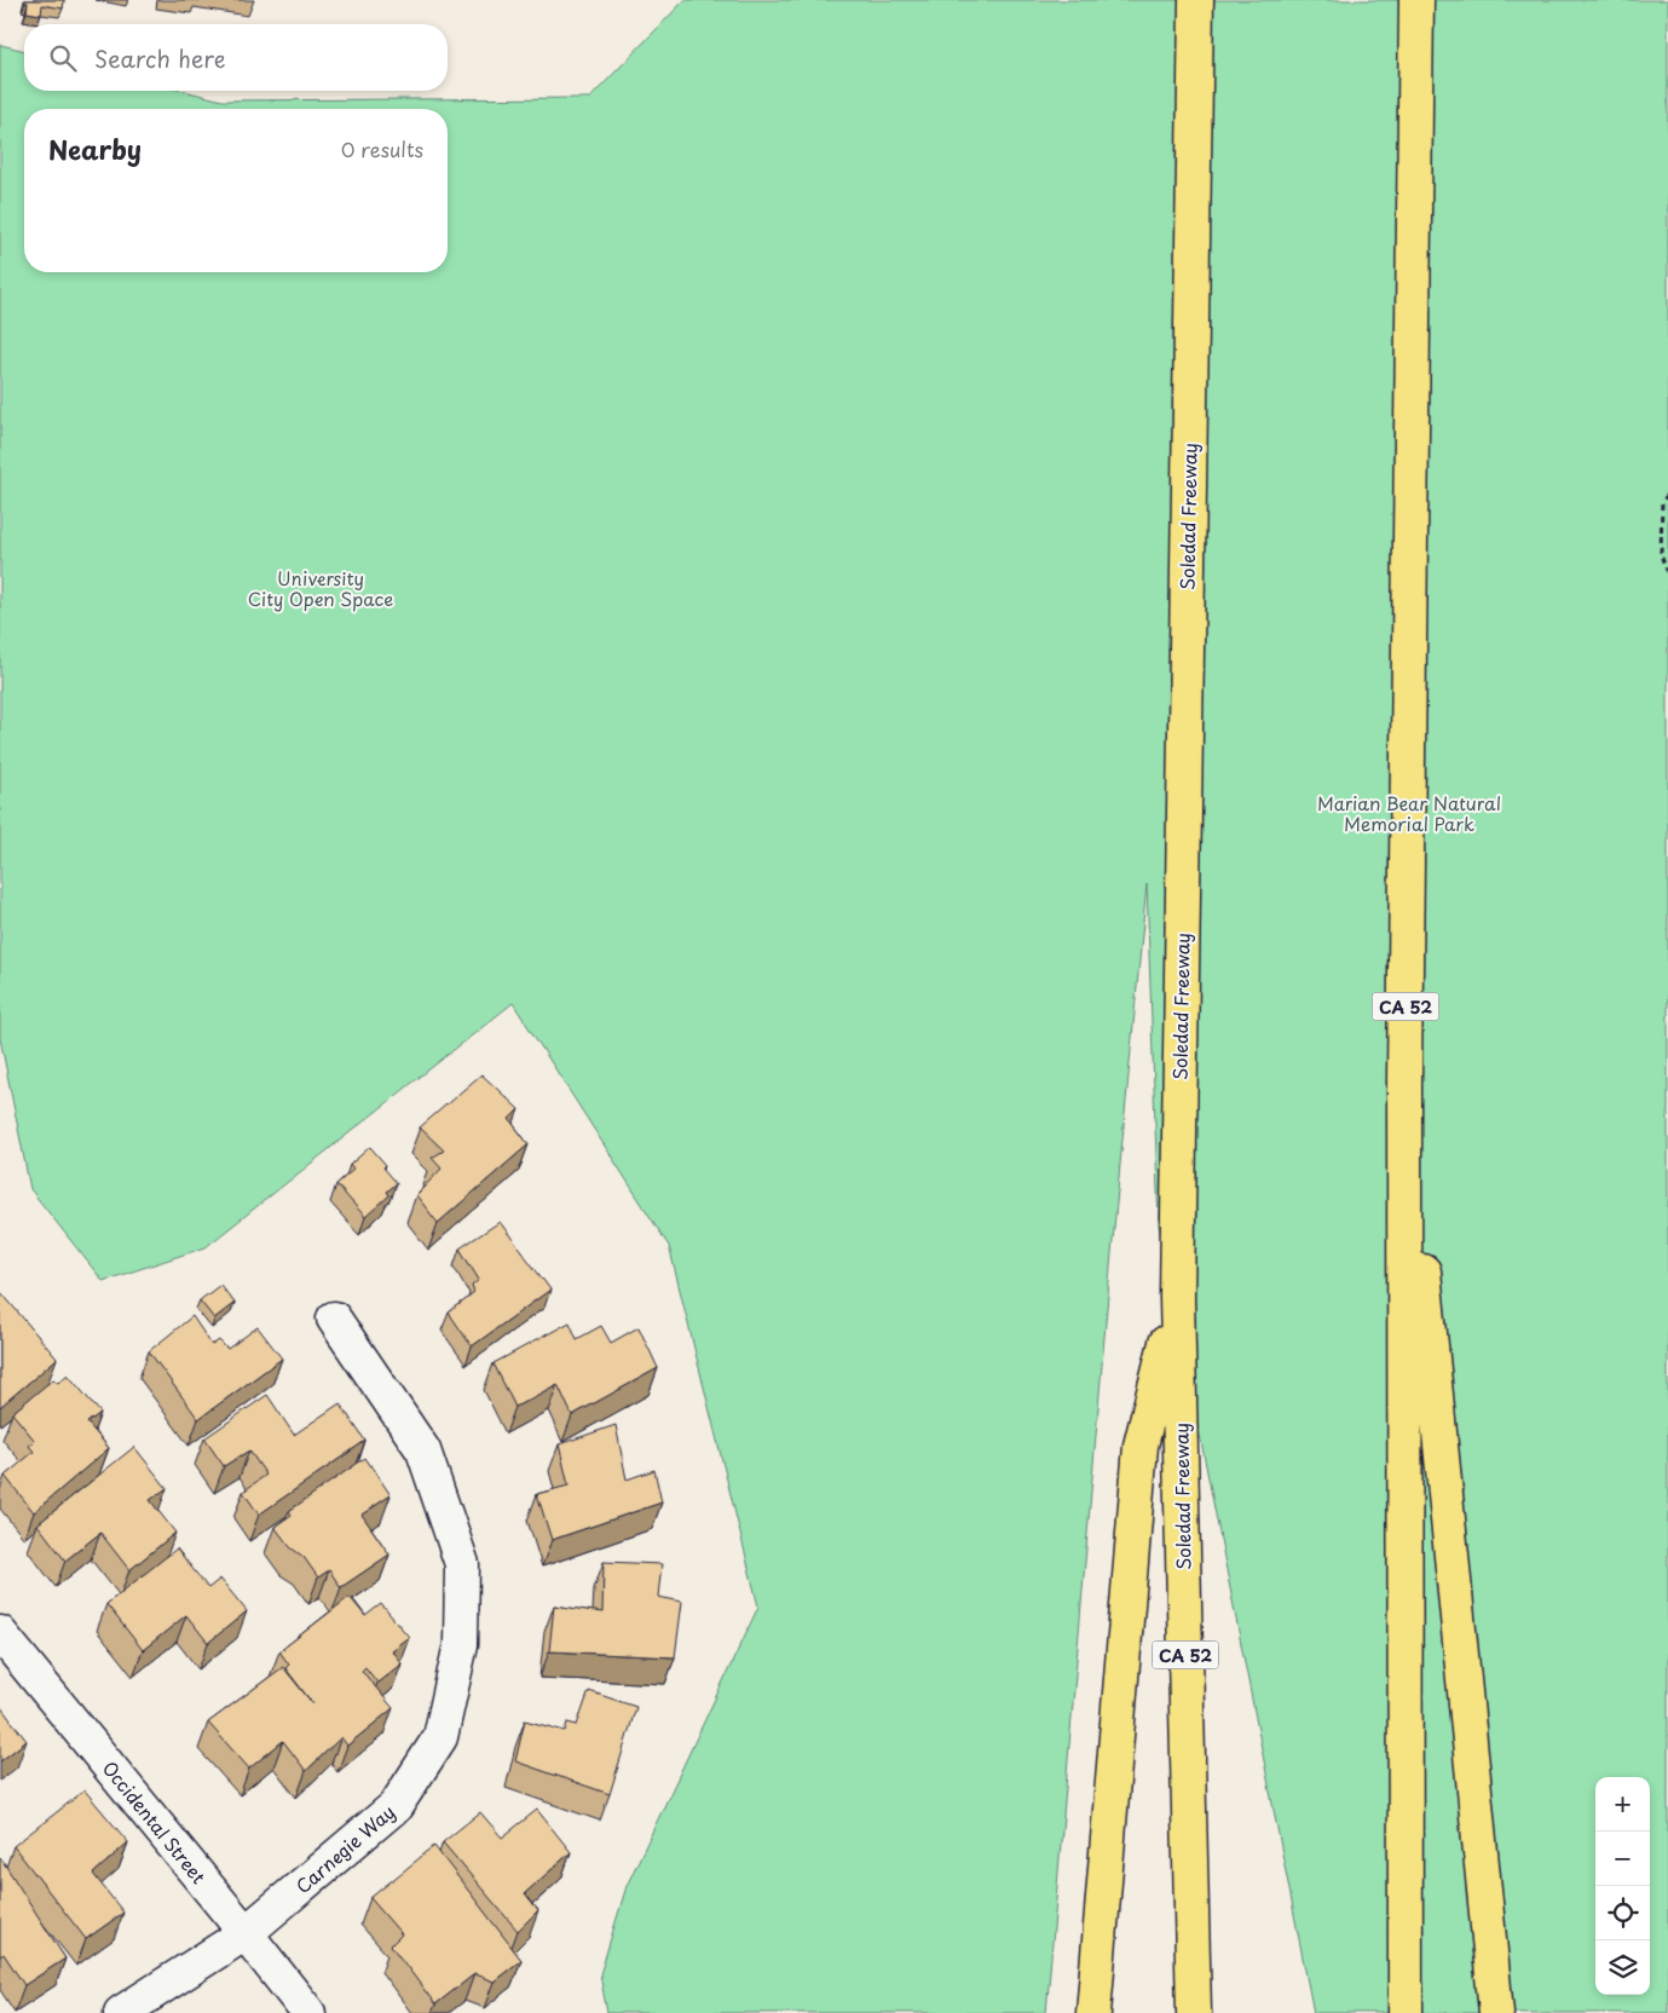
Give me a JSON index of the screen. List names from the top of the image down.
{
  "streets": {
    "highway": ["Soledad Freeway", "CA 52"],
    "street": ["Occidental Street", "Carnegie Way"]
  },
  "crossings": [
    ["Occidental Street", "Carnegie Way"]
  ],
  "parks": ["University City Open Space", "Marian Bear Natural Memorial Park"],
  "page": {
    "search": "Search here",
    "heading": ["Nearby", "0 results"],
    "map_buttons": ["+", "−"]
  }
}
